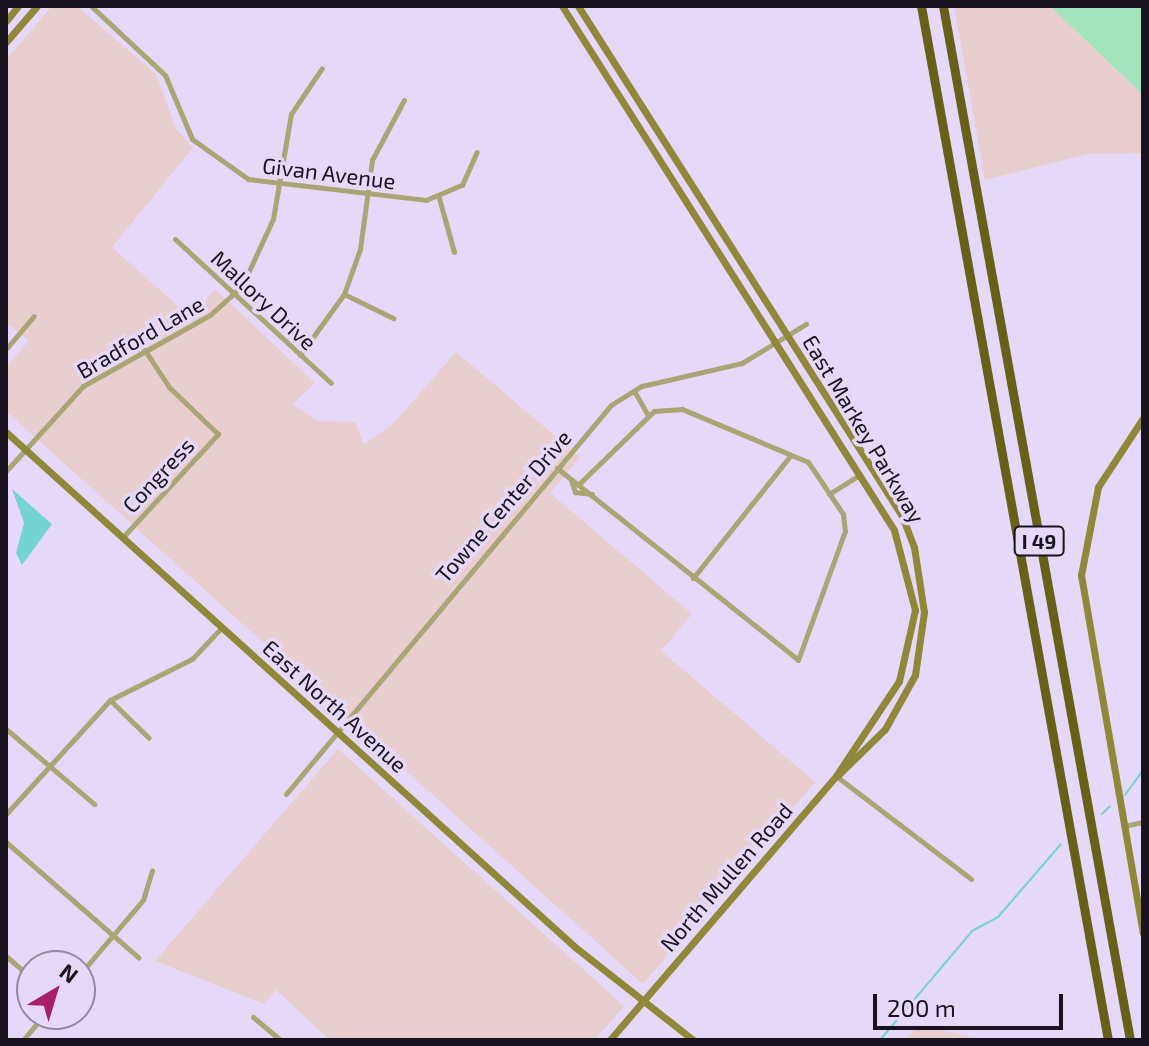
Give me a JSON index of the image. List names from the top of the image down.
{
  "streets": {
    "highway": ["I 49"],
    "street": [
      "Givan Avenue",
      "Mallory Drive",
      "Bradford Lane",
      "East Markey Parkway",
      "Congress",
      "Towne Center Drive",
      "East North Avenue",
      "North Mullen Road"
    ]
  },
  "crossings": [
    ["Givan Avenue", "Bradford Lane"],
    ["Mallory Drive", "Bradford Lane"],
    ["Bradford Lane", "Congress"],
    ["Bradford Lane", "East North Avenue"],
    ["East Markey Parkway", "North Mullen Road"],
    ["Congress", "East North Avenue"],
    ["Towne Center Drive", "East North Avenue"],
    ["East North Avenue", "North Mullen Road"]
  ],
  "scale_bar": "200 m",
  "north": "top right"
}
